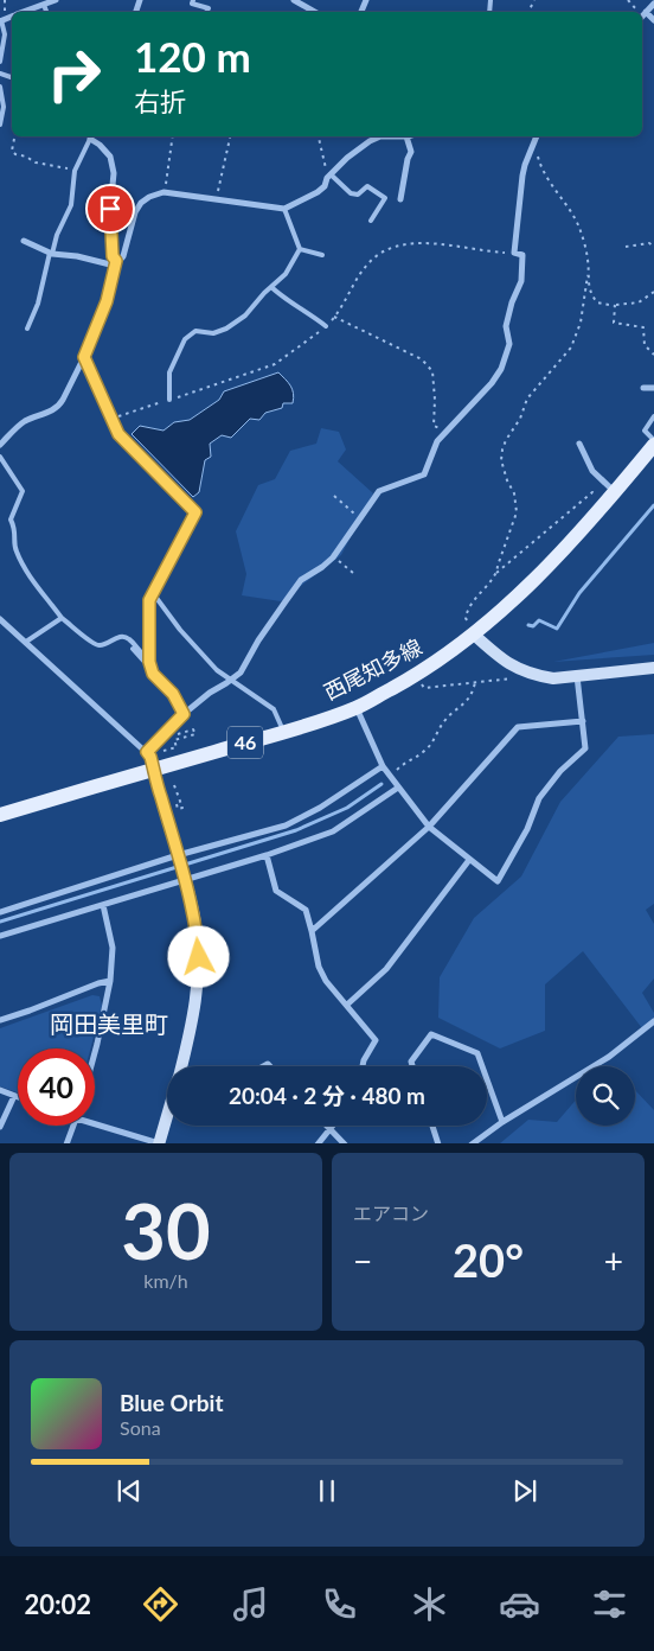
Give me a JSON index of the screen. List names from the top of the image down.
{
  "streets": {
    "main road": ["西尾知多線", "46"]
  },
  "districts": ["岡田美里町"],
  "page": {
    "turn": ["120 m", "右折"],
    "limit": "40",
    "trip": "20:04 · 2 分 · 480 m",
    "tile": [
      ["30", "km/h"],
      "エアコン"
    ],
    "heat": ["−", "20°", "+"],
    "song": ["Blue Orbit", "Sona"],
    "tabs": "20:02"
  }
}
